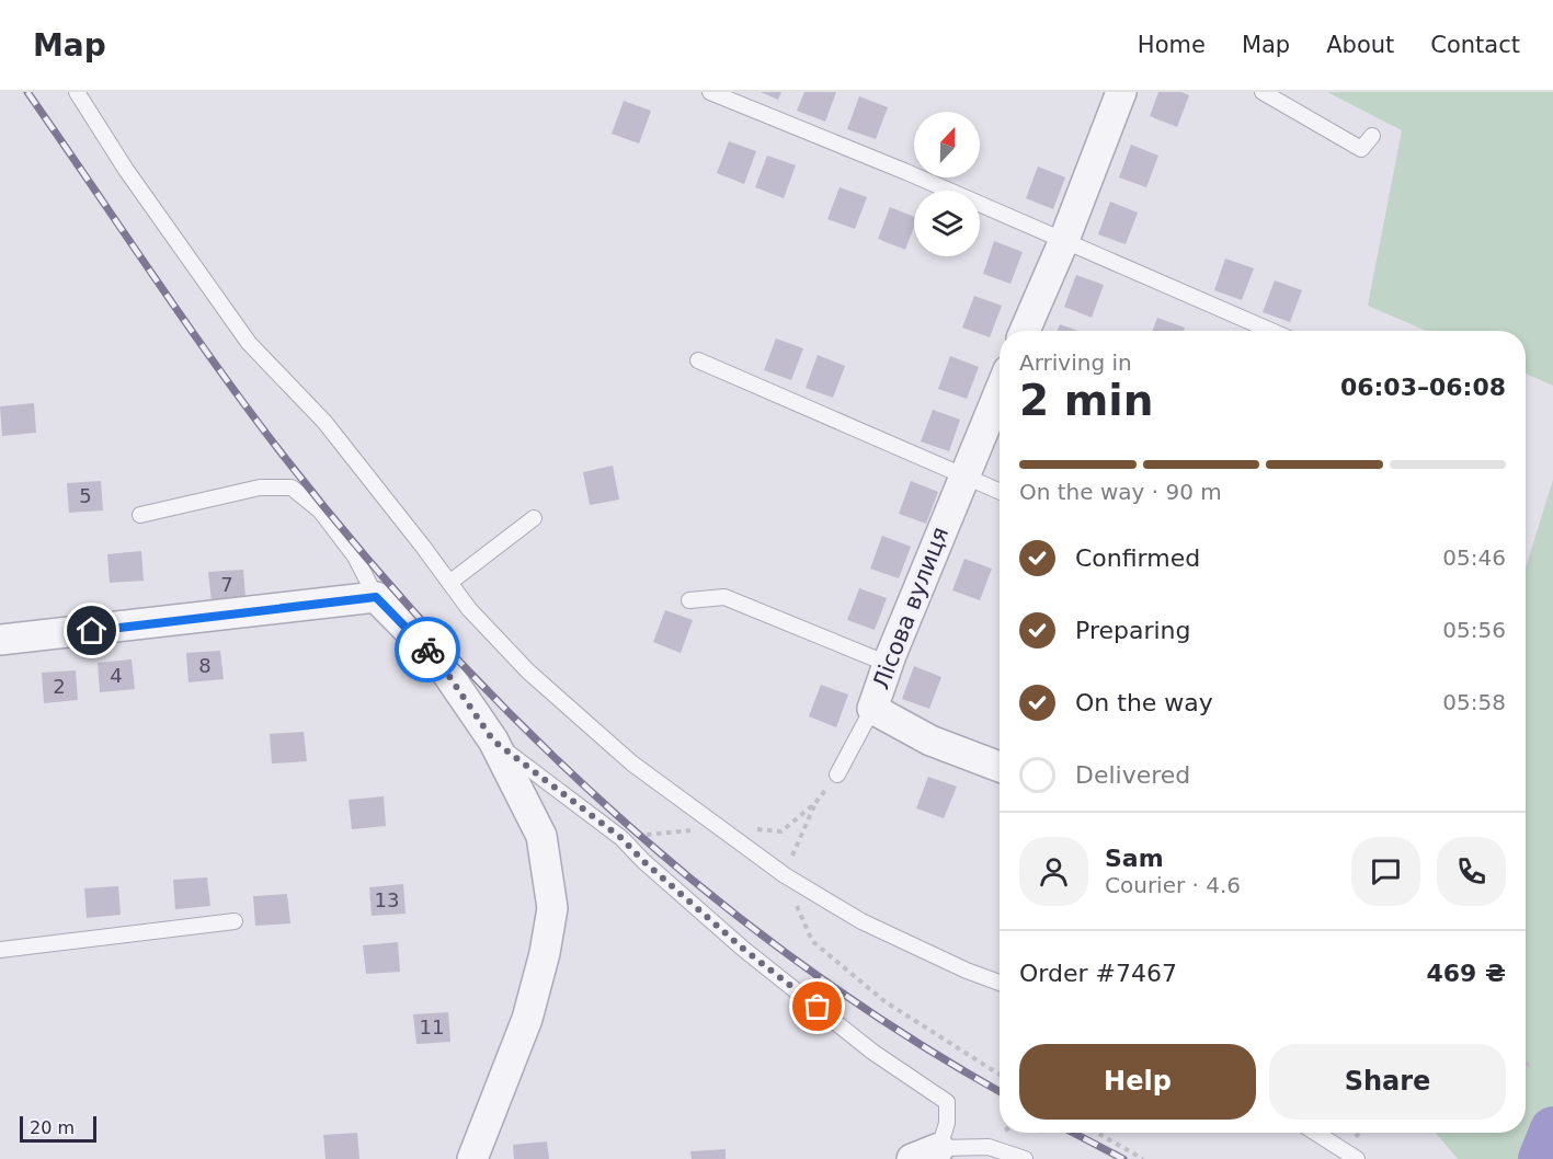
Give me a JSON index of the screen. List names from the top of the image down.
{
  "streets": {
    "street": ["Лісова вулиця"]
  },
  "house_numbers": [
    "5",
    "7",
    "8",
    "4",
    "2",
    "13",
    "11"
  ],
  "scale_bar": "20 m",
  "north": "top",
  "page": {
    "header": "Map",
    "nav": [
      "Home",
      "Map",
      "About",
      "Contact"
    ],
    "heading": ["2 min", "Arriving in", "06:03–06:08"],
    "panel": [
      "Sam",
      "Courier · 4.6",
      "Order #7467",
      "469 ₴"
    ],
    "bar": "On the way · 90 m",
    "list": [
      ["Confirmed", "05:46"],
      ["Preparing", "05:56"],
      ["On the way", "05:58"],
      "Delivered"
    ],
    "buttons": ["Help", "Share"],
    "scale": "20 m"
  }
}
